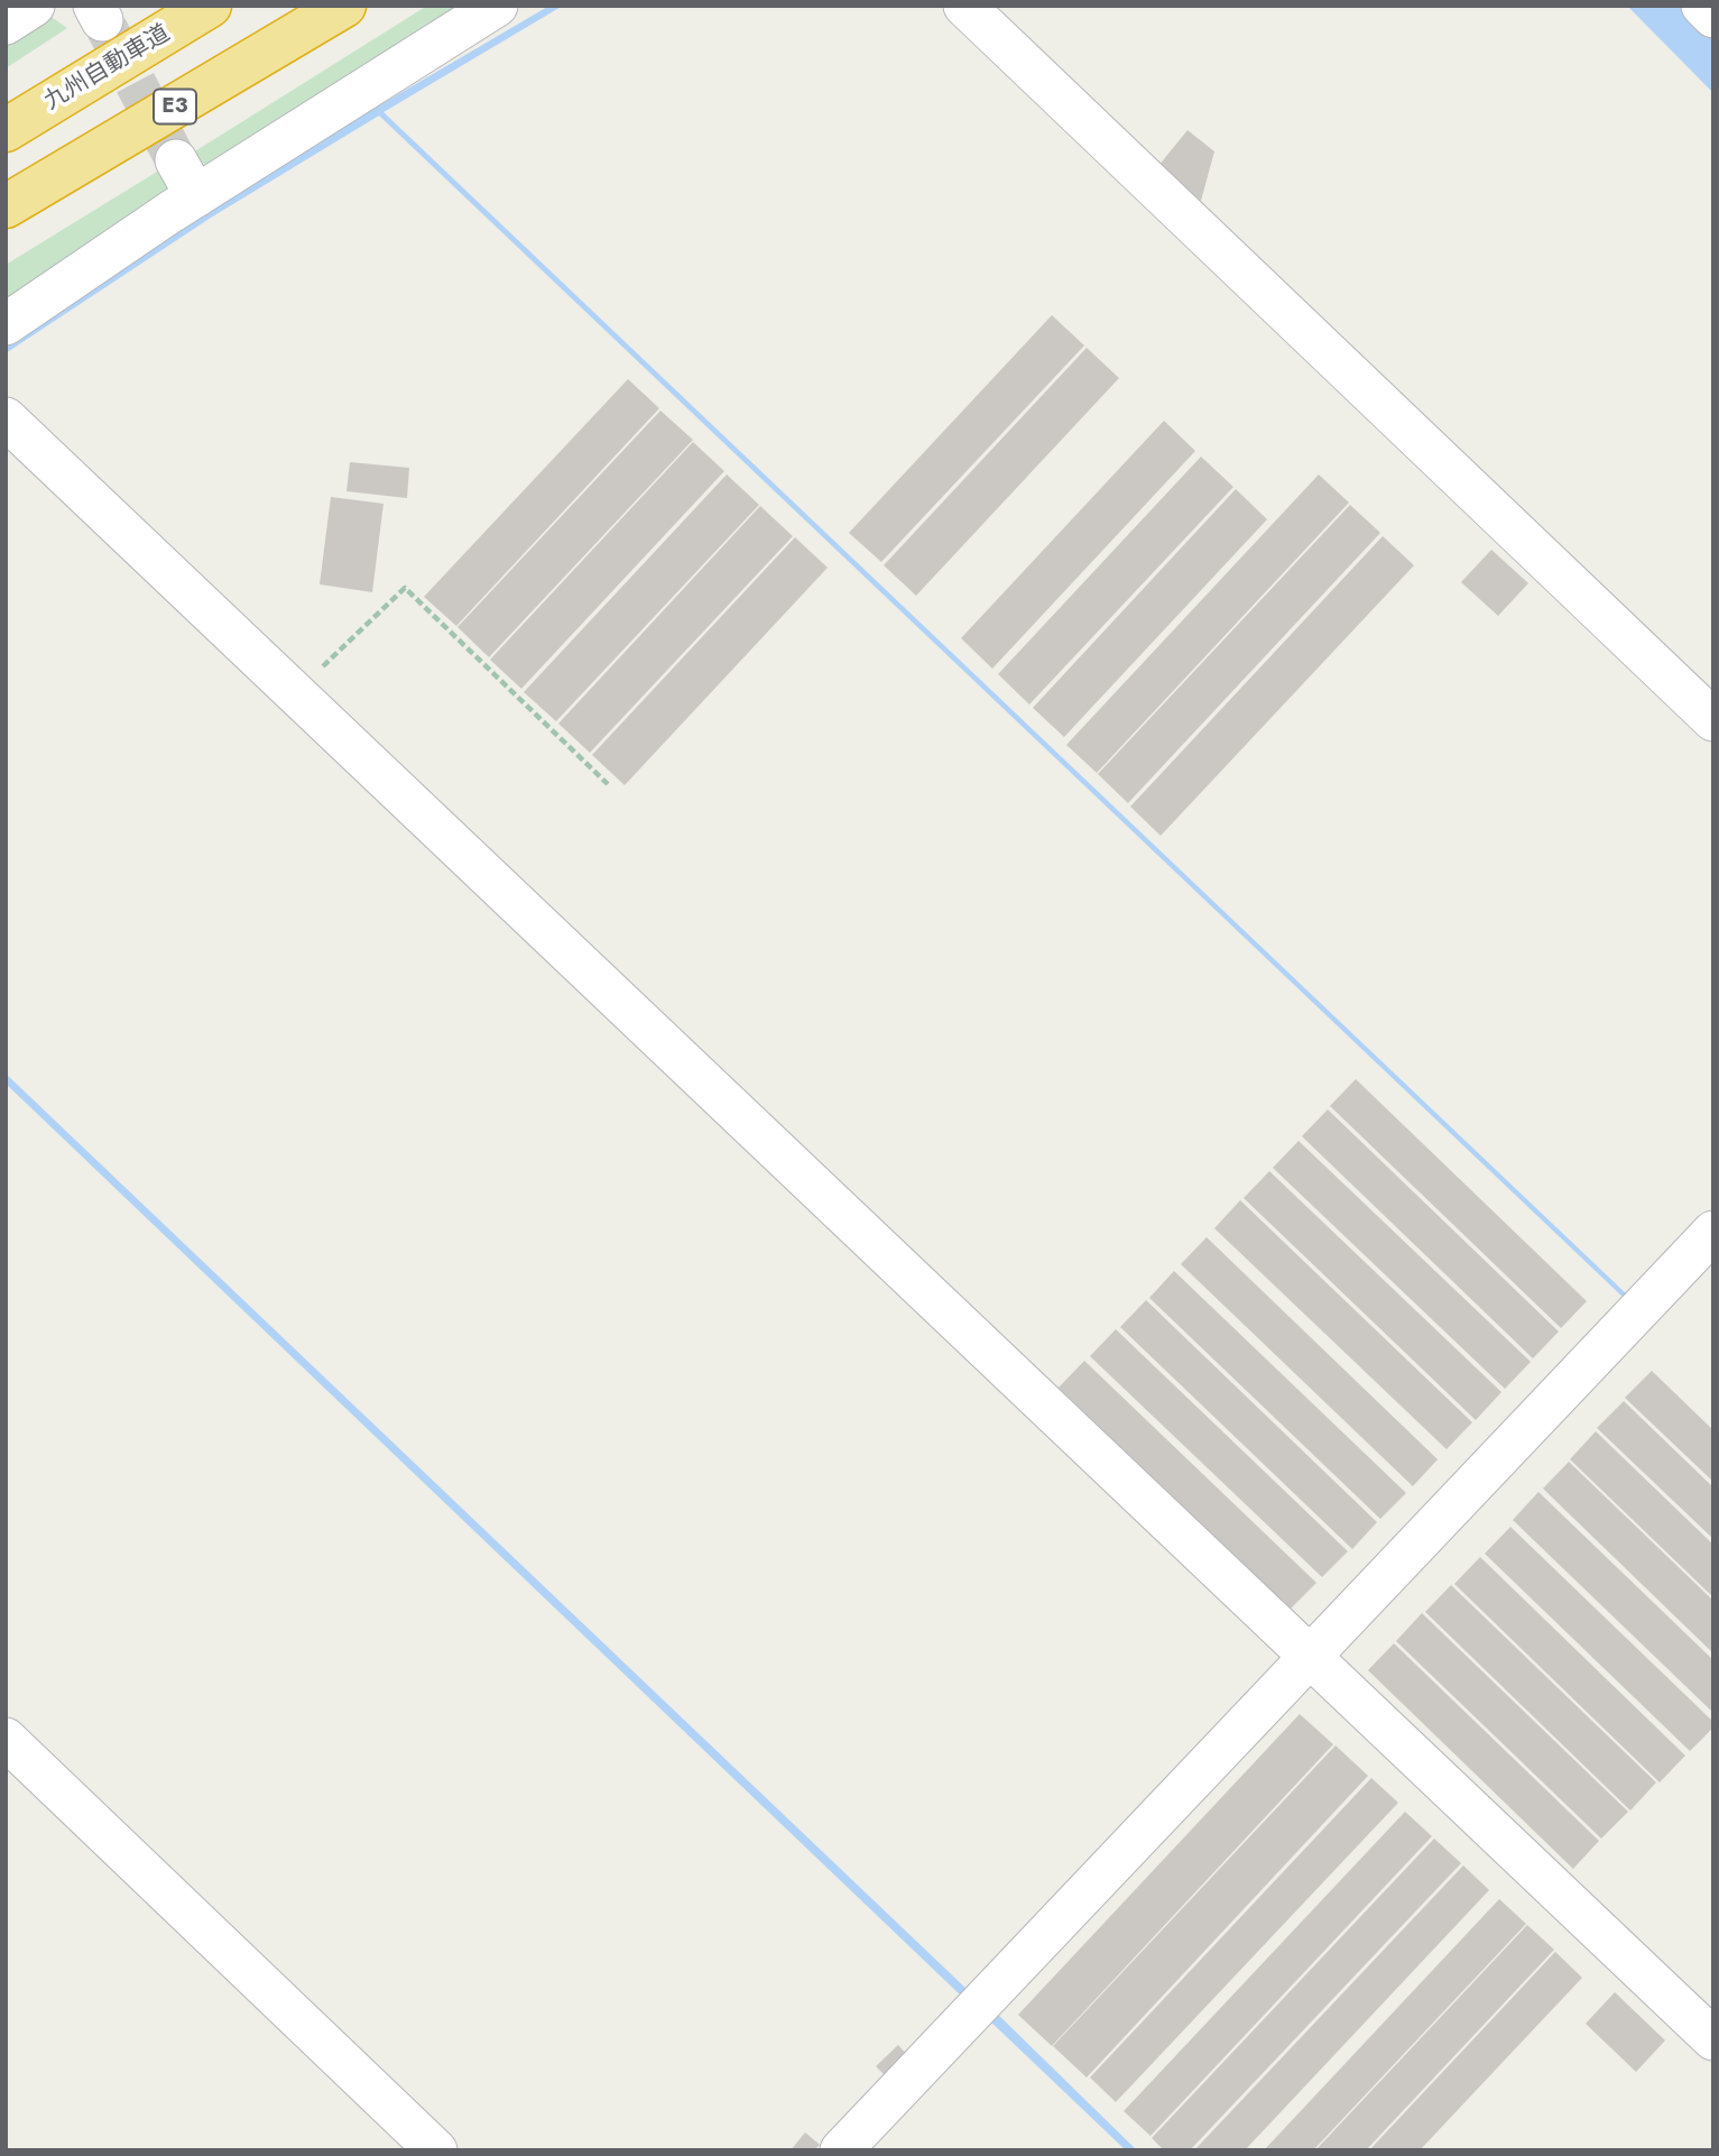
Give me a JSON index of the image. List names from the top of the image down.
{
  "streets": {
    "highway": ["九州自動車道", "E3"]
  }
}
